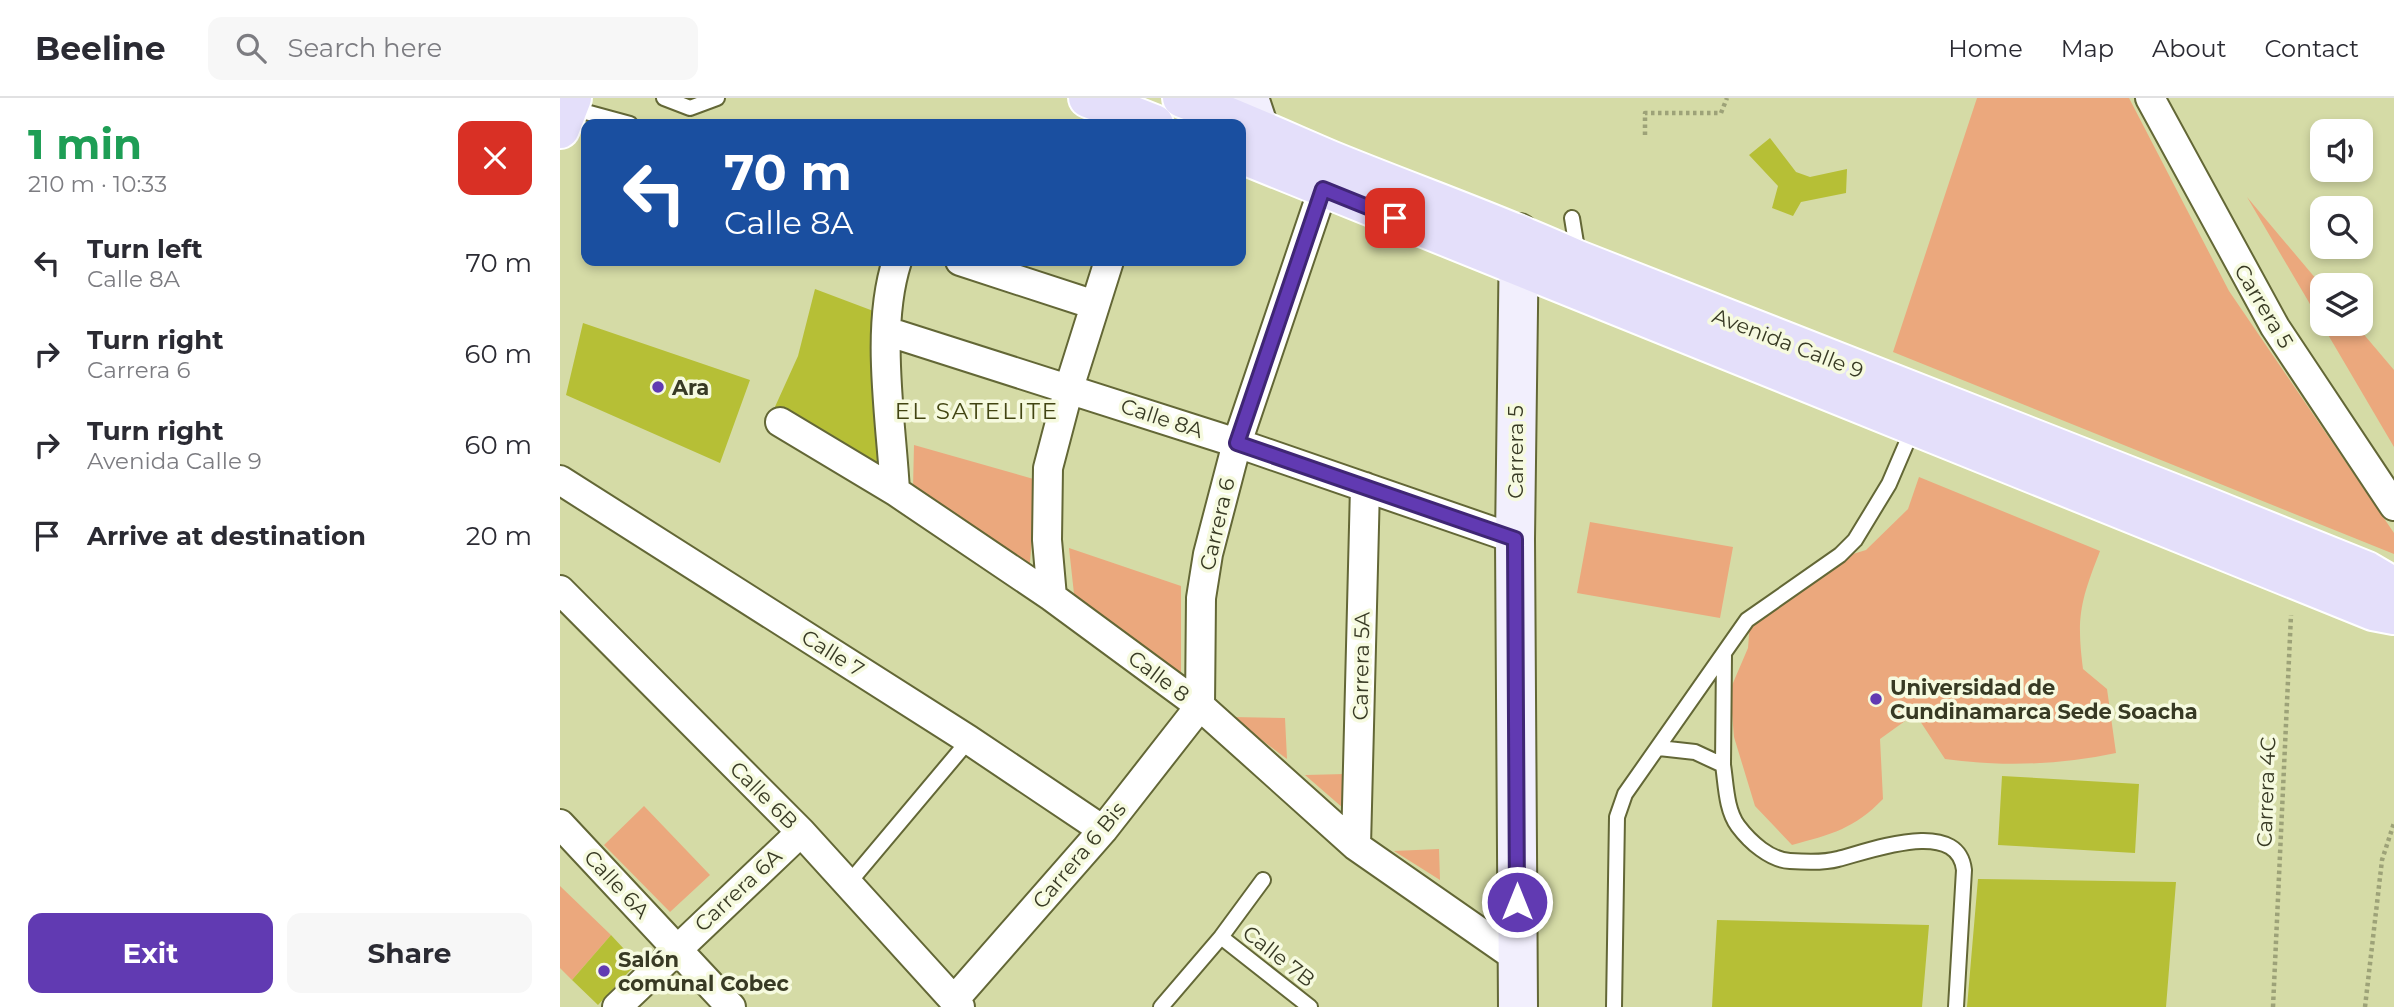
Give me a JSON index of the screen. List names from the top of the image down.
{
  "streets": {
    "main road": ["Carrera 5", "Avenida Calle 9"],
    "street": [
      "Calle 8A",
      "Carrera 6",
      "Calle 7",
      "Carrera 5A",
      "Calle 8",
      "Calle 6B",
      "Carrera 6 Bis",
      "Calle 6A",
      "Carrera 6A"
    ],
    "lane": ["Calle 7B"],
    "path": ["Carrera 4C"]
  },
  "crossings": [
    ["Carrera 5", "Avenida Calle 9"],
    ["Carrera 5", "Calle 8A"],
    ["Carrera 5", "Calle 8"],
    ["Avenida Calle 9", "Carrera 6"],
    ["Avenida Calle 9", "Carrera 4C"],
    ["Calle 8A", "Carrera 6"],
    ["Calle 8A", "Carrera 5A"],
    ["Carrera 6", "Calle 8"],
    ["Carrera 6", "Carrera 6 Bis"],
    ["Calle 7", "Carrera 6 Bis"],
    ["Carrera 5A", "Calle 8"],
    ["Calle 8", "Carrera 6 Bis"],
    ["Calle 6B", "Carrera 6 Bis"],
    ["Calle 6B", "Carrera 6A"],
    ["Calle 6A", "Carrera 6A"]
  ],
  "districts": ["EL SATELITE"],
  "places": ["Ara", "Universidad de Cundinamarca Sede Soacha", "Salón comunal Cobec"],
  "page": {
    "header": "Beeline",
    "search": "Search here",
    "nav": [
      "Home",
      "Map",
      "About",
      "Contact"
    ],
    "heading": ["1 min", "210 m · 10:33"],
    "turn": ["70 m", "Calle 8A"],
    "list": [
      {
        "name": "Turn left",
        "note": "Calle 8A",
        "value": "70 m"
      },
      {
        "name": "Turn right",
        "note": "Carrera 6",
        "value": "60 m"
      },
      {
        "name": "Turn right",
        "note": "Avenida Calle 9",
        "value": "60 m"
      },
      {
        "name": "Arrive at destination",
        "value": "20 m"
      }
    ],
    "buttons": ["Exit", "Share"]
  }
}
